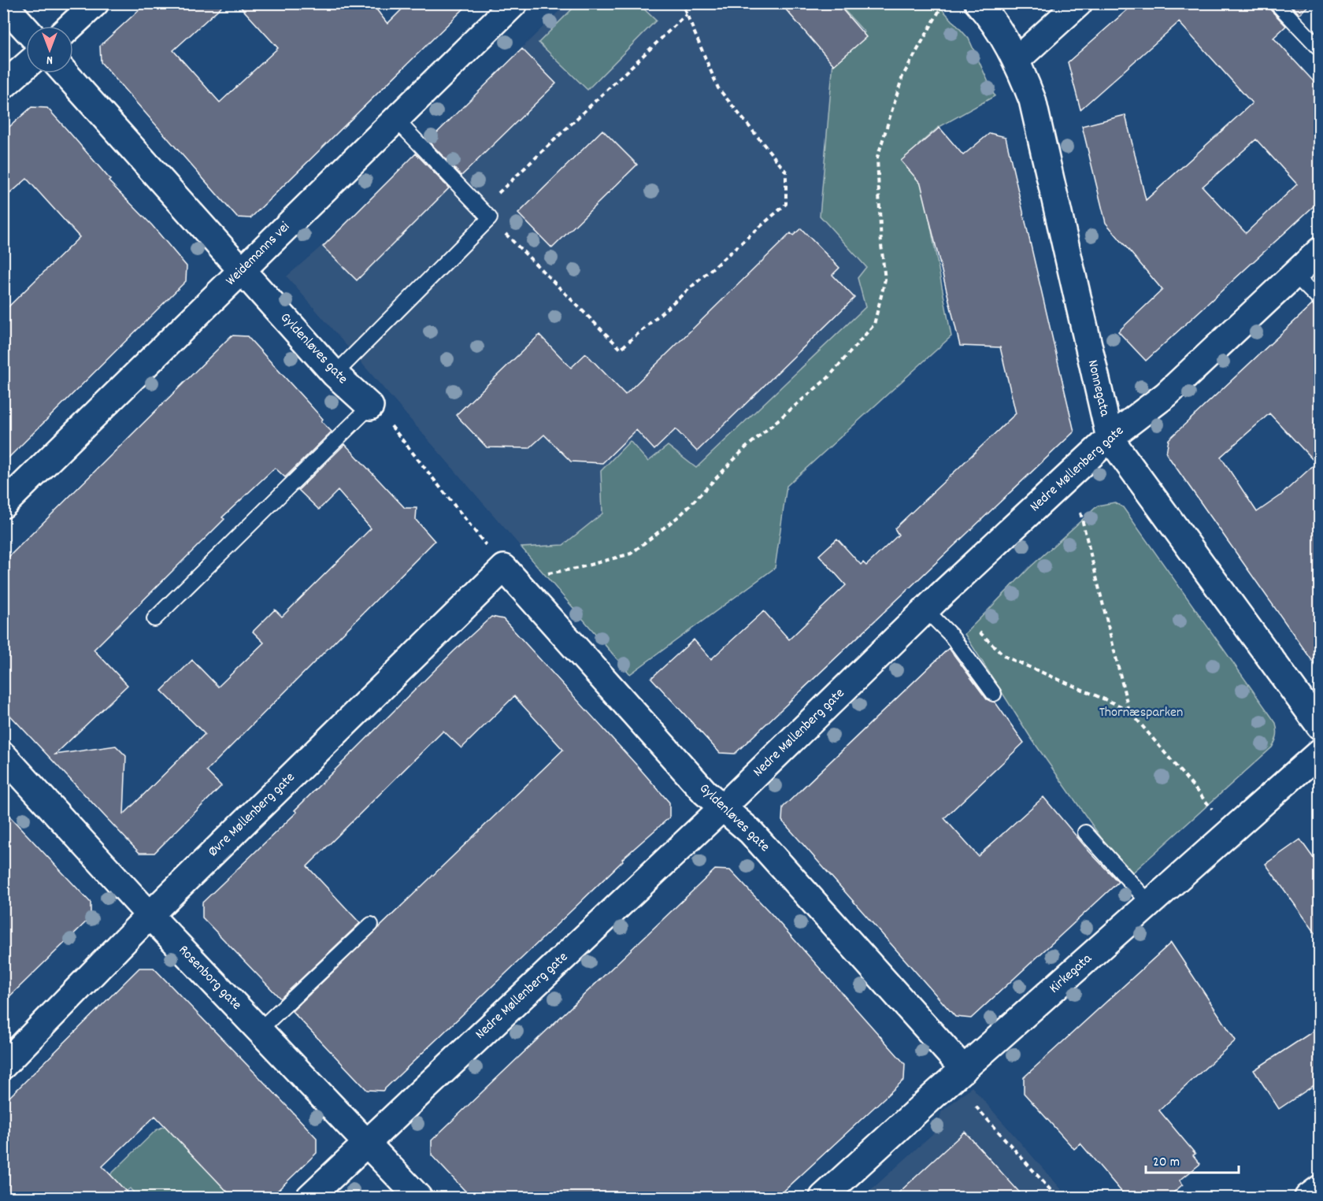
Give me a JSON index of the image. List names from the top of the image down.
{
  "streets": {
    "street": [
      "Weidemanns vei",
      "Gyldenløves gate",
      "Nonnegata",
      "Nedre Møllenberg gate",
      "Øvre Møllenberg gate",
      "Kirkegata",
      "Rosenborg gate"
    ]
  },
  "crossings": [
    ["Weidemanns vei", "Gyldenløves gate"],
    ["Gyldenløves gate", "Nedre Møllenberg gate"],
    ["Gyldenløves gate", "Øvre Møllenberg gate"],
    ["Gyldenløves gate", "Kirkegata"],
    ["Nonnegata", "Nedre Møllenberg gate"],
    ["Nedre Møllenberg gate", "Rosenborg gate"],
    ["Øvre Møllenberg gate", "Rosenborg gate"]
  ],
  "parks": ["Thornæsparken"],
  "scale_bar": "20 m",
  "north": "bottom"
}
